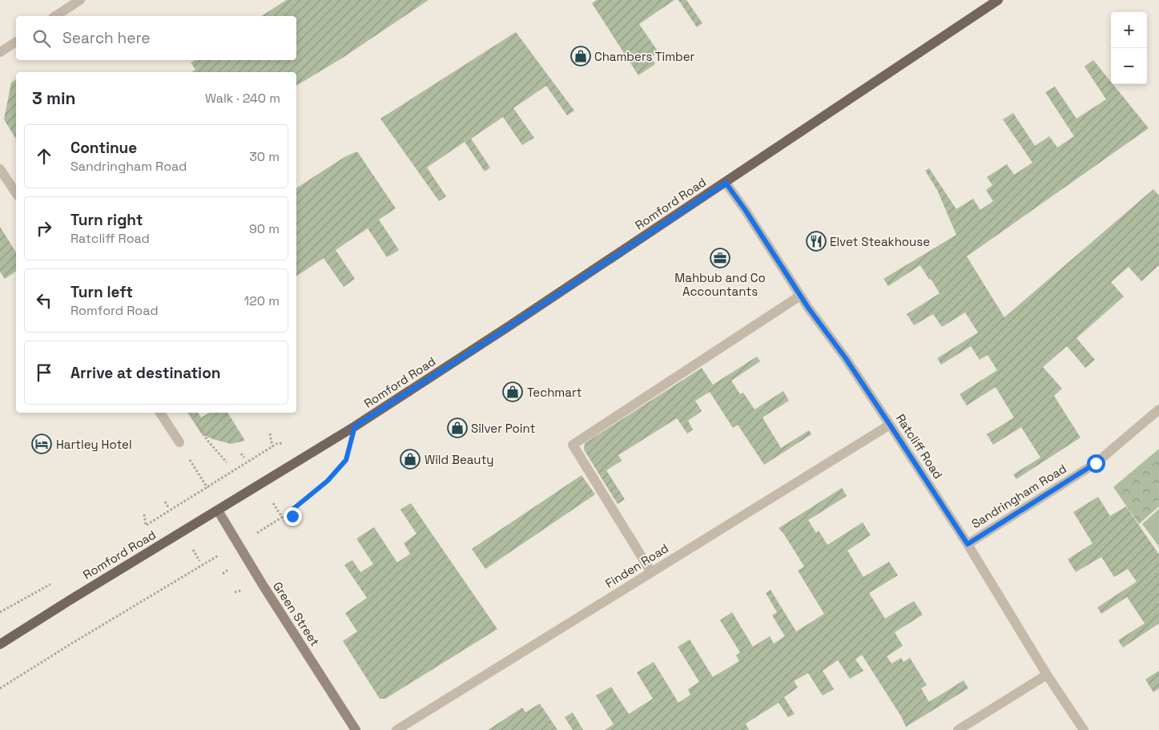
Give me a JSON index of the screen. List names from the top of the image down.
{
  "streets": {
    "main road": ["Romford Road", "Green Street"],
    "street": ["Ratcliff Road", "Sandringham Road", "Finden Road"]
  },
  "crossings": [
    ["Romford Road", "Ratcliff Road"],
    ["Romford Road", "Green Street"],
    ["Ratcliff Road", "Sandringham Road"],
    ["Ratcliff Road", "Finden Road"]
  ],
  "places": {
    "shop": [
      "Chambers Timber",
      "Techmart",
      "Silver Point",
      "Wild Beauty"
    ],
    "restaurant": ["Elvet Steakhouse"],
    "office": ["Mahbub and Co Accountants"],
    "hotel": ["Hartley Hotel"]
  },
  "page": {
    "map_buttons": ["+", "−"],
    "search": "Search here",
    "heading": ["3 min", "Walk · 240 m"],
    "list": [
      ["Continue", "Sandringham Road", "30 m"],
      ["Turn right", "Ratcliff Road", "90 m"],
      ["Turn left", "Romford Road", "120 m"],
      "Arrive at destination"
    ]
  }
}
